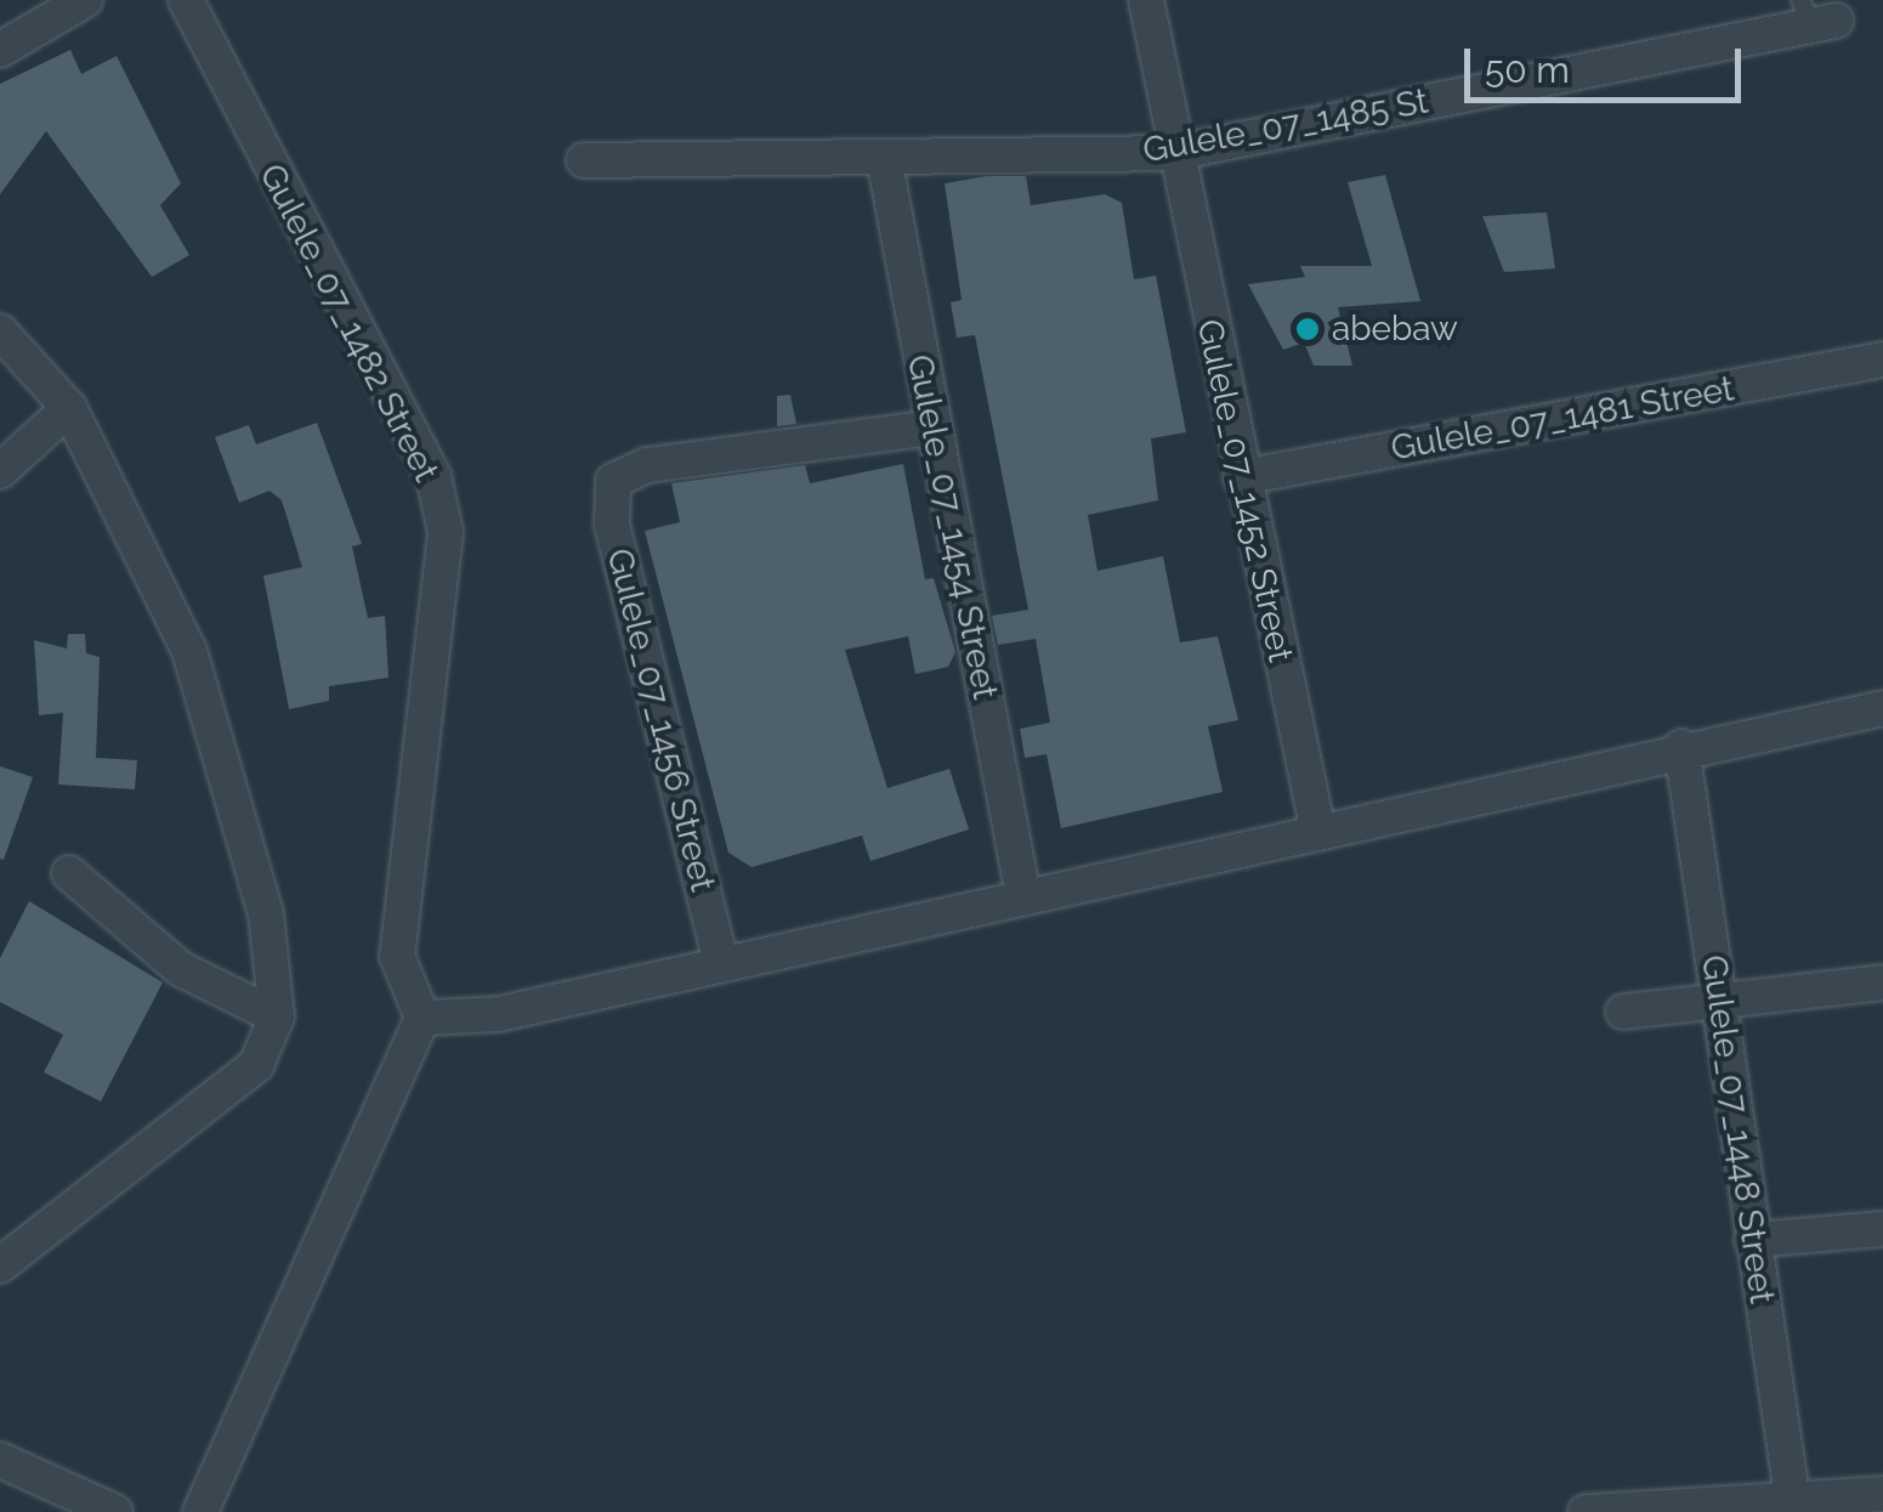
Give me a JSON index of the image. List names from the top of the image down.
{
  "streets": {
    "street": [
      "Gulele_07_1485 St",
      "Gulele_07_1482 Street",
      "Gulele_07_1481 Street",
      "Gulele_07_1452 Street",
      "Gulele_07_1454 Street",
      "Gulele_07_1456 Street",
      "Gulele_07_1448 Street"
    ]
  },
  "crossings": [
    ["Gulele_07_1485 St", "Gulele_07_1452 Street"],
    ["Gulele_07_1485 St", "Gulele_07_1454 Street"],
    ["Gulele_07_1481 Street", "Gulele_07_1452 Street"],
    ["Gulele_07_1454 Street", "Gulele_07_1456 Street"]
  ],
  "places": ["abebaw"],
  "scale_bar": "50 m"
}
